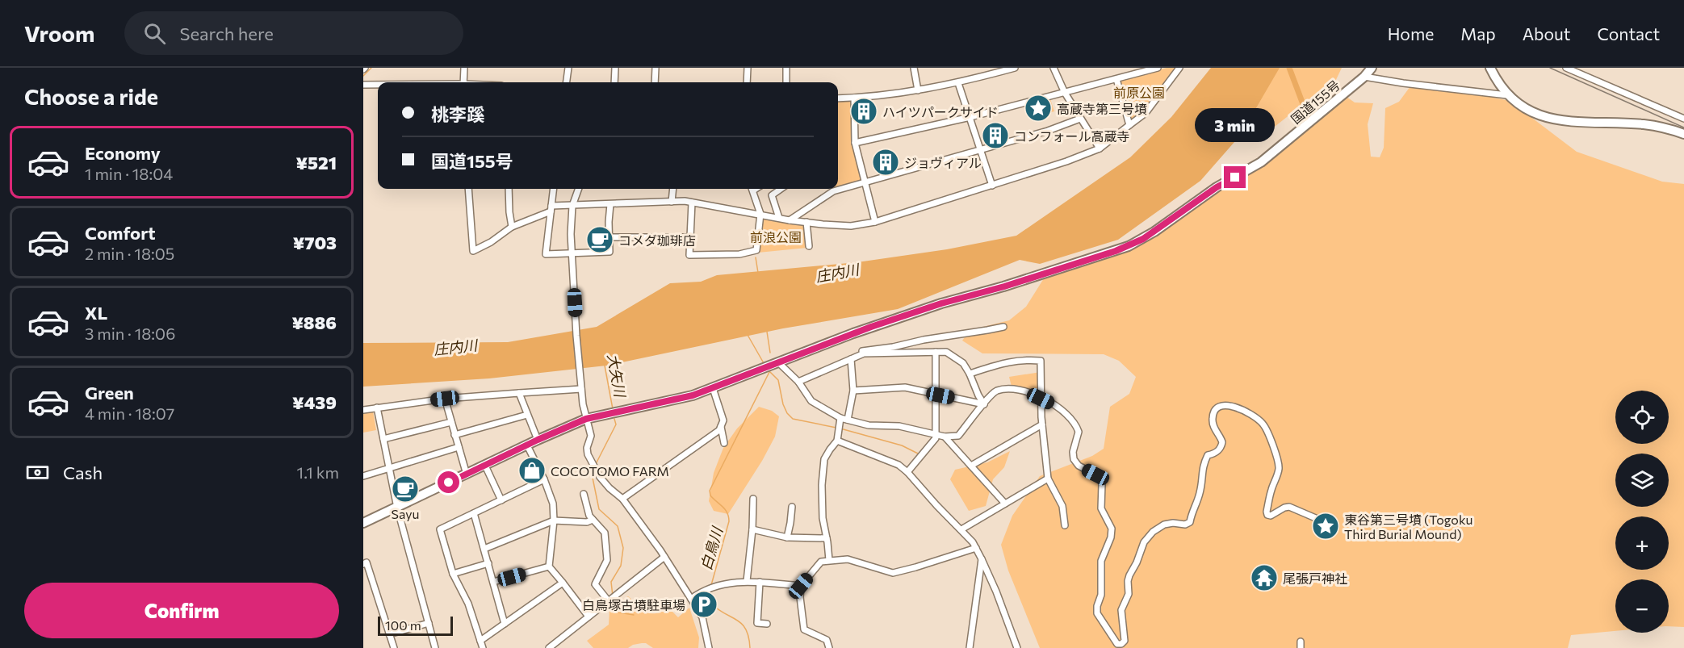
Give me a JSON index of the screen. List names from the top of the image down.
{
  "streets": {
    "highway": ["国道155号"]
  },
  "water": ["庄内川", "大矢川", "白鳥川"],
  "parks": ["前原公園", "前浪公園"],
  "places": {
    "place": ["高蔵寺第三号墳", "東谷第三号墳 (Togoku Third Burial Mound)"],
    "building": ["ハイツパークサイド", "コンフォール高蔵寺", "ジョヴィアル"],
    "cafe": ["コメダ珈琲店", "Sayu"],
    "shop": ["COCOTOMO FARM"],
    "temple": ["尾張戸神社"],
    "parking": ["白鳥塚古墳駐車場"]
  },
  "scale_bar": "100 m",
  "page": {
    "header": "Vroom",
    "search": "Search here",
    "nav": [
      "Home",
      "Map",
      "About",
      "Contact"
    ],
    "heading": "Choose a ride",
    "banner": ["桃李蹊", "国道155号"],
    "bubble": "3 min",
    "list": [
      {
        "name": "Economy",
        "note": "1 min · 18:04",
        "value": "¥521"
      },
      {
        "name": "Comfort",
        "note": "2 min · 18:05",
        "value": "¥703"
      },
      {
        "name": "XL",
        "note": "3 min · 18:06",
        "value": "¥886"
      },
      {
        "name": "Green",
        "note": "4 min · 18:07",
        "value": "¥439"
      }
    ],
    "map_buttons": ["+", "−"],
    "pay": ["Cash", "1.1 km"],
    "buttons": "Confirm",
    "scale": "100 m"
  }
}
